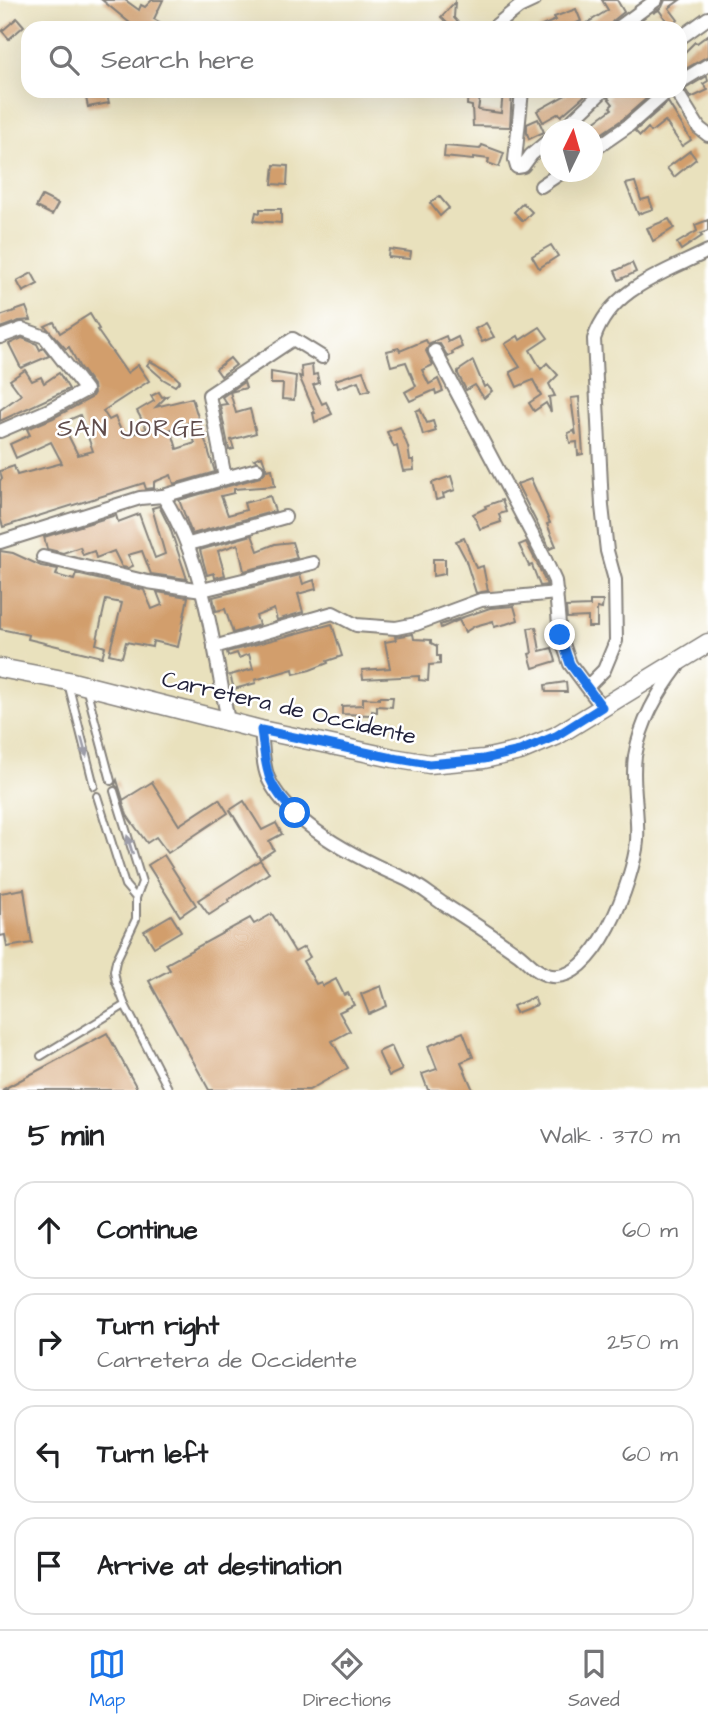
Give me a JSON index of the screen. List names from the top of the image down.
{
  "streets": {
    "main road": ["Carretera de Occidente"]
  },
  "districts": ["SAN JORGE"],
  "north": "top",
  "page": {
    "search": "Search here",
    "heading": ["5 min", "Walk · 370 m"],
    "list": [
      ["Continue", "60 m"],
      ["Turn right", "Carretera de Occidente", "250 m"],
      ["Turn left", "60 m"],
      "Arrive at destination"
    ],
    "nav": ["Map", "Directions", "Saved"]
  }
}
